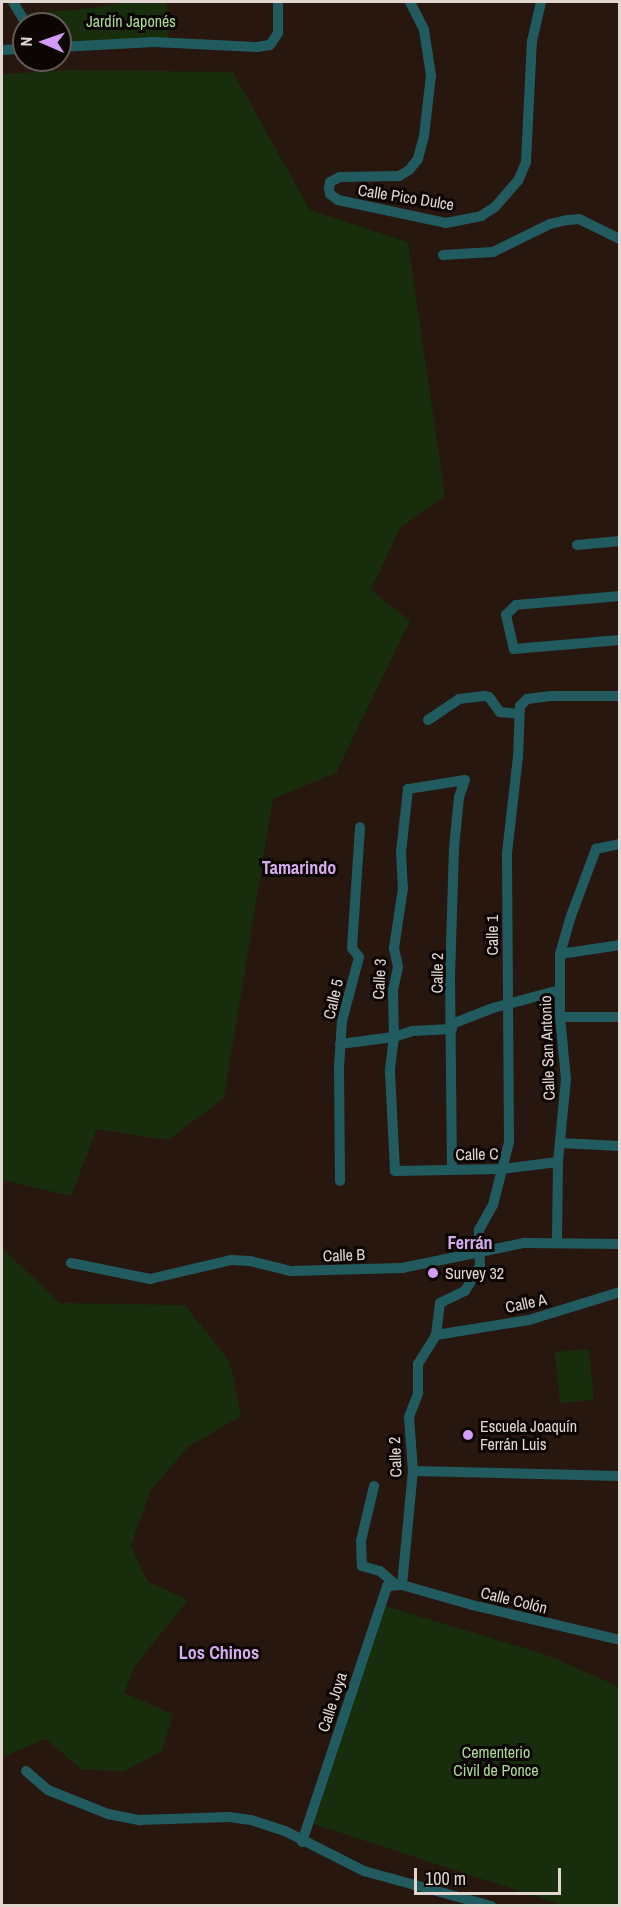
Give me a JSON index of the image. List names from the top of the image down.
{
  "streets": {
    "street": [
      "Calle Pico Dulce",
      "Calle 1",
      "Calle 2",
      "Calle 3",
      "Calle 5",
      "Calle San Antonio",
      "Calle C",
      "Calle B",
      "Calle A",
      "Calle Colón",
      "Calle Joya"
    ]
  },
  "crossings": [
    ["Calle 1", "Calle 2"],
    ["Calle 1", "Calle C"],
    ["Calle 1", "Calle B"],
    ["Calle 1", "Calle A"],
    ["Calle 2", "Calle 3"],
    ["Calle 2", "Calle C"],
    ["Calle 2", "Calle A"],
    ["Calle 2", "Calle Colón"],
    ["Calle 2", "Calle Joya"],
    ["Calle 3", "Calle C"],
    ["Calle San Antonio", "Calle C"],
    ["Calle San Antonio", "Calle B"],
    ["Calle Colón", "Calle Joya"]
  ],
  "districts": ["Tamarindo", "Ferrán", "Los Chinos"],
  "parks": ["Jardín Japonés", "Cementerio Civil de Ponce"],
  "places": ["Survey 32", "Escuela Joaquín Ferrán Luis"],
  "scale_bar": "100 m",
  "north": "left"
}
